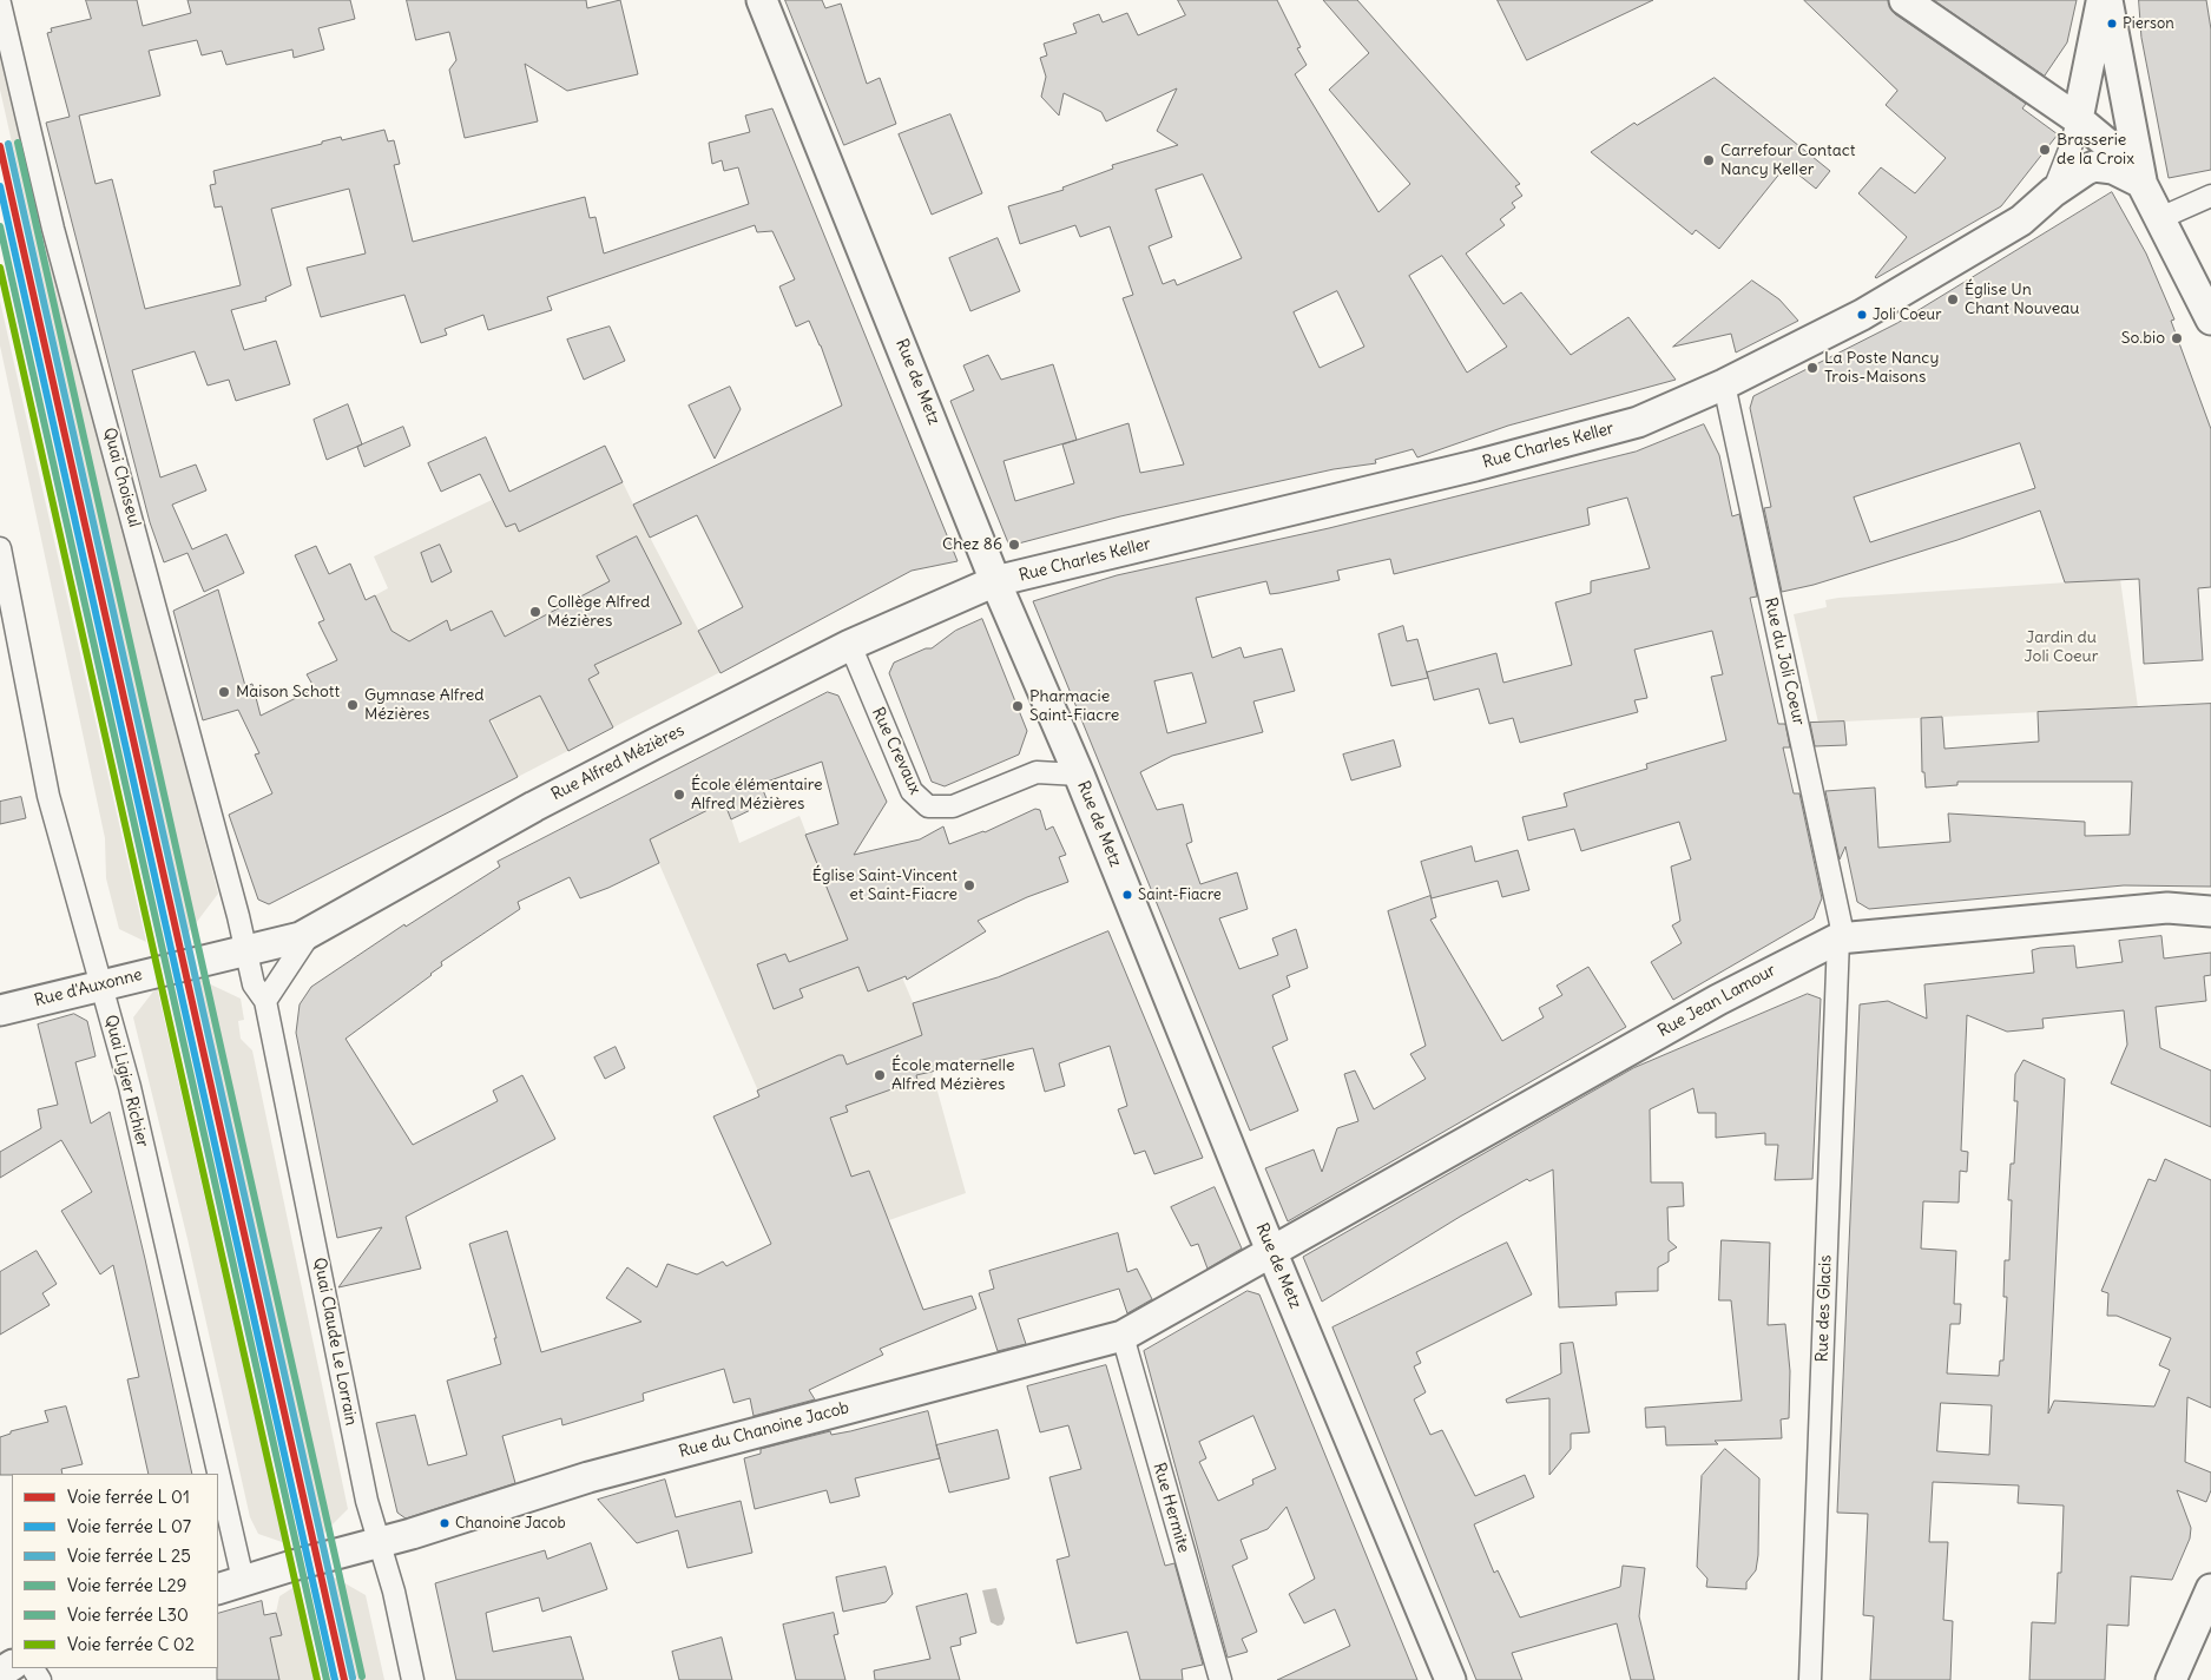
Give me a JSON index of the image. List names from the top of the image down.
{
  "streets": {
    "main road": [
      "Rue de Metz",
      "Rue Charles Keller",
      "Rue Alfred Mézières",
      "Rue d'Auxonne",
      "Rue Jean Lamour",
      "Rue du Chanoine Jacob"
    ],
    "street": [
      "Quai Choiseul",
      "Rue du Joli Coeur",
      "Rue Crevaux",
      "Quai Ligier Richier",
      "Rue des Glacis",
      "Quai Claude Le Lorrain",
      "Rue Hermite"
    ]
  },
  "crossings": [
    ["Rue de Metz", "Rue Charles Keller"],
    ["Rue de Metz", "Rue Crevaux"],
    ["Rue de Metz", "Rue Alfred Mézières"],
    ["Rue de Metz", "Rue Jean Lamour"],
    ["Rue de Metz", "Rue du Chanoine Jacob"],
    ["Rue Charles Keller", "Rue du Joli Coeur"],
    ["Rue Charles Keller", "Rue Alfred Mézières"],
    ["Quai Choiseul", "Rue Alfred Mézières"],
    ["Quai Choiseul", "Rue d'Auxonne"],
    ["Quai Choiseul", "Quai Claude Le Lorrain"],
    ["Rue du Joli Coeur", "Rue Jean Lamour"],
    ["Rue du Joli Coeur", "Rue des Glacis"],
    ["Rue Crevaux", "Rue Alfred Mézières"],
    ["Rue Alfred Mézières", "Rue d'Auxonne"],
    ["Rue Alfred Mézières", "Quai Claude Le Lorrain"],
    ["Rue d'Auxonne", "Quai Ligier Richier"],
    ["Rue d'Auxonne", "Quai Claude Le Lorrain"],
    ["Rue Jean Lamour", "Rue des Glacis"],
    ["Rue Jean Lamour", "Rue du Chanoine Jacob"],
    ["Quai Ligier Richier", "Rue du Chanoine Jacob"],
    ["Quai Claude Le Lorrain", "Rue du Chanoine Jacob"],
    ["Rue du Chanoine Jacob", "Rue Hermite"]
  ],
  "parks": ["Jardin du Joli Coeur"],
  "places": [
    "Pierson",
    "Brasserie de la Croix",
    "Carrefour Contact Nancy Keller",
    "Église Un Chant Nouveau",
    "Joli Coeur",
    "So.bio",
    "La Poste Nancy Trois-Maisons",
    "Chez 86",
    "Collège Alfred Mézières",
    "Maison Schott",
    "Gymnase Alfred Mézières",
    "Pharmacie Saint-Fiacre",
    "École élémentaire Alfred Mézières",
    "Église Saint-Vincent et Saint-Fiacre",
    "Saint-Fiacre",
    "École maternelle Alfred Mézières",
    "Chanoine Jacob"
  ],
  "lines": ["rail line L30", "rail line L29"],
  "legend": [
    "Voie ferrée L 01",
    "Voie ferrée L 07",
    "Voie ferrée L 25",
    "Voie ferrée L29",
    "Voie ferrée L30",
    "Voie ferrée C 02"
  ]
}
